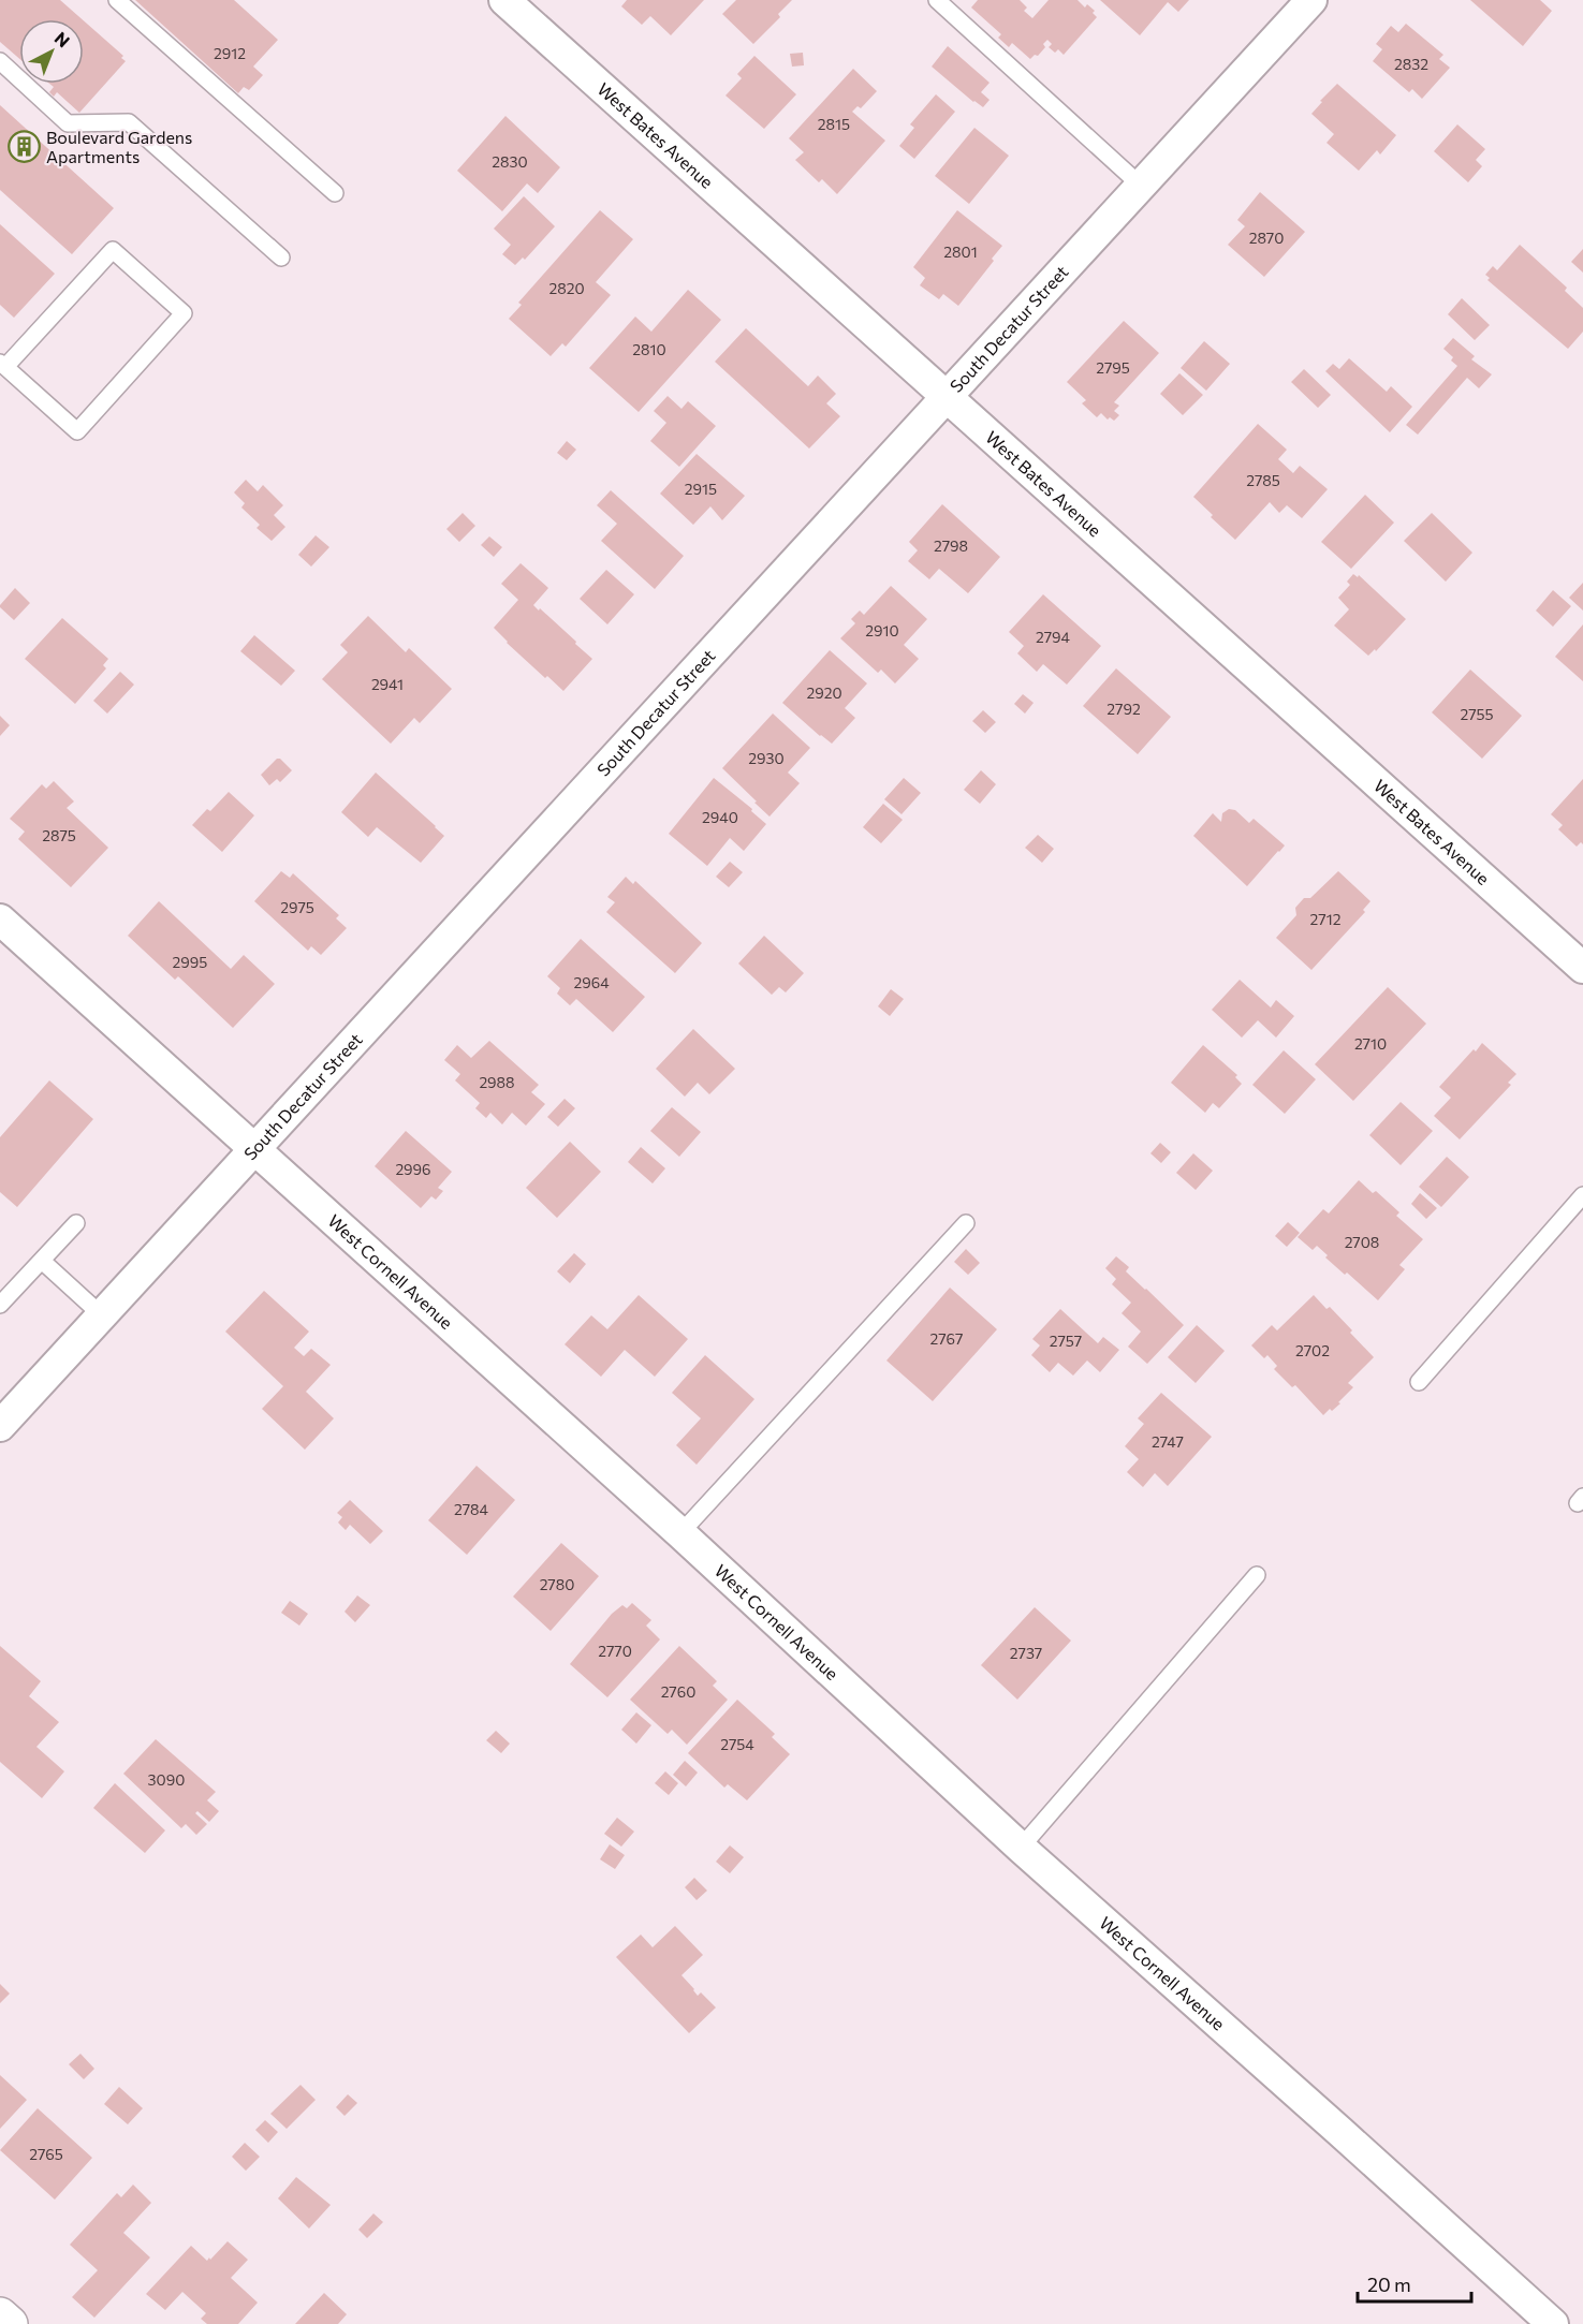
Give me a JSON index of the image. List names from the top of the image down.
{
  "streets": {
    "street": ["West Bates Avenue", "South Decatur Street", "West Cornell Avenue"]
  },
  "crossings": [
    ["West Bates Avenue", "South Decatur Street"],
    ["South Decatur Street", "West Cornell Avenue"]
  ],
  "places": {
    "building": ["Boulevard Gardens Apartments"]
  },
  "house_numbers": [
    "2912",
    "2832",
    "2815",
    "2830",
    "2870",
    "2801",
    "2820",
    "2810",
    "2795",
    "2785",
    "2915",
    "2798",
    "2910",
    "2794",
    "2941",
    "2920",
    "2792",
    "2755",
    "2930",
    "2940",
    "2875",
    "2975",
    "2712",
    "2995",
    "2964",
    "2710",
    "2988",
    "2996",
    "2708",
    "2767",
    "2757",
    "2702",
    "2747",
    "2784",
    "2780",
    "2770",
    "2737",
    "2760",
    "2754",
    "3090",
    "2765"
  ],
  "scale_bar": "20 m",
  "north": "top right"
}
